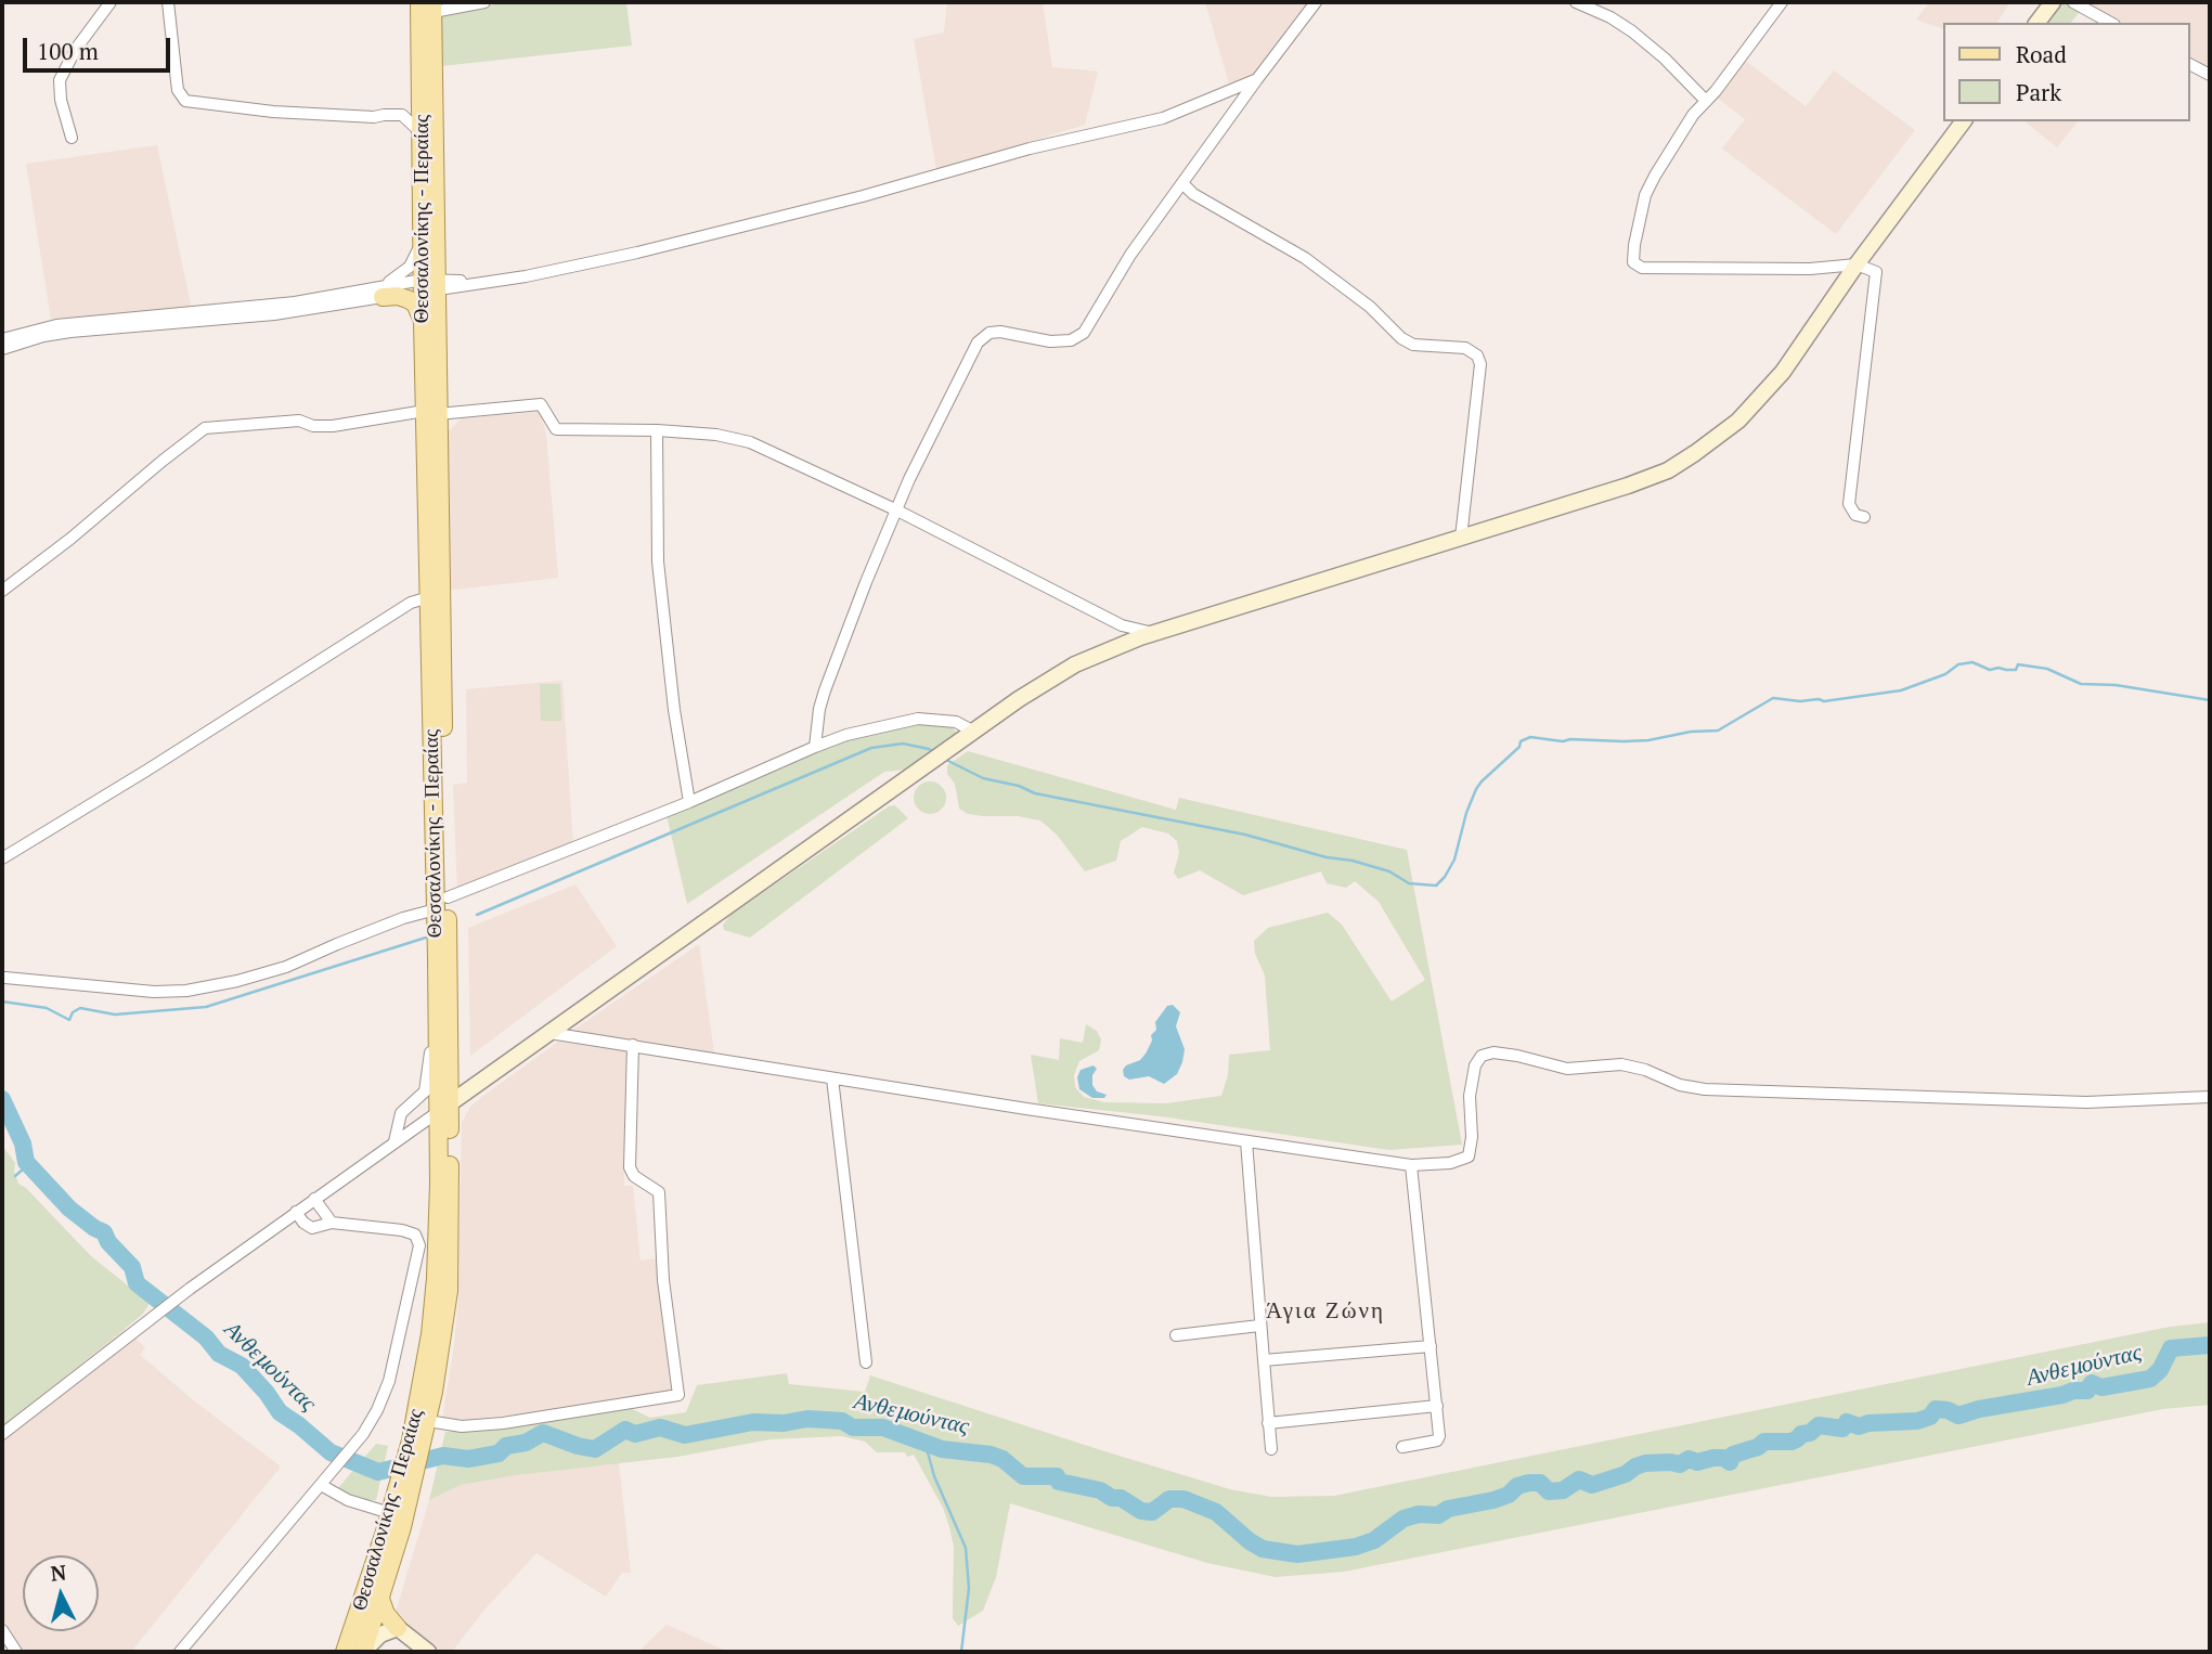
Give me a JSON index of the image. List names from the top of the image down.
{
  "streets": {
    "main road": ["Θεσσαλονίκης - Περαίας"]
  },
  "districts": ["Άγια Ζώνη"],
  "water": ["Ανθεμούντας"],
  "legend": ["Road", "Park"],
  "scale_bar": "100 m",
  "north": "top"
}
